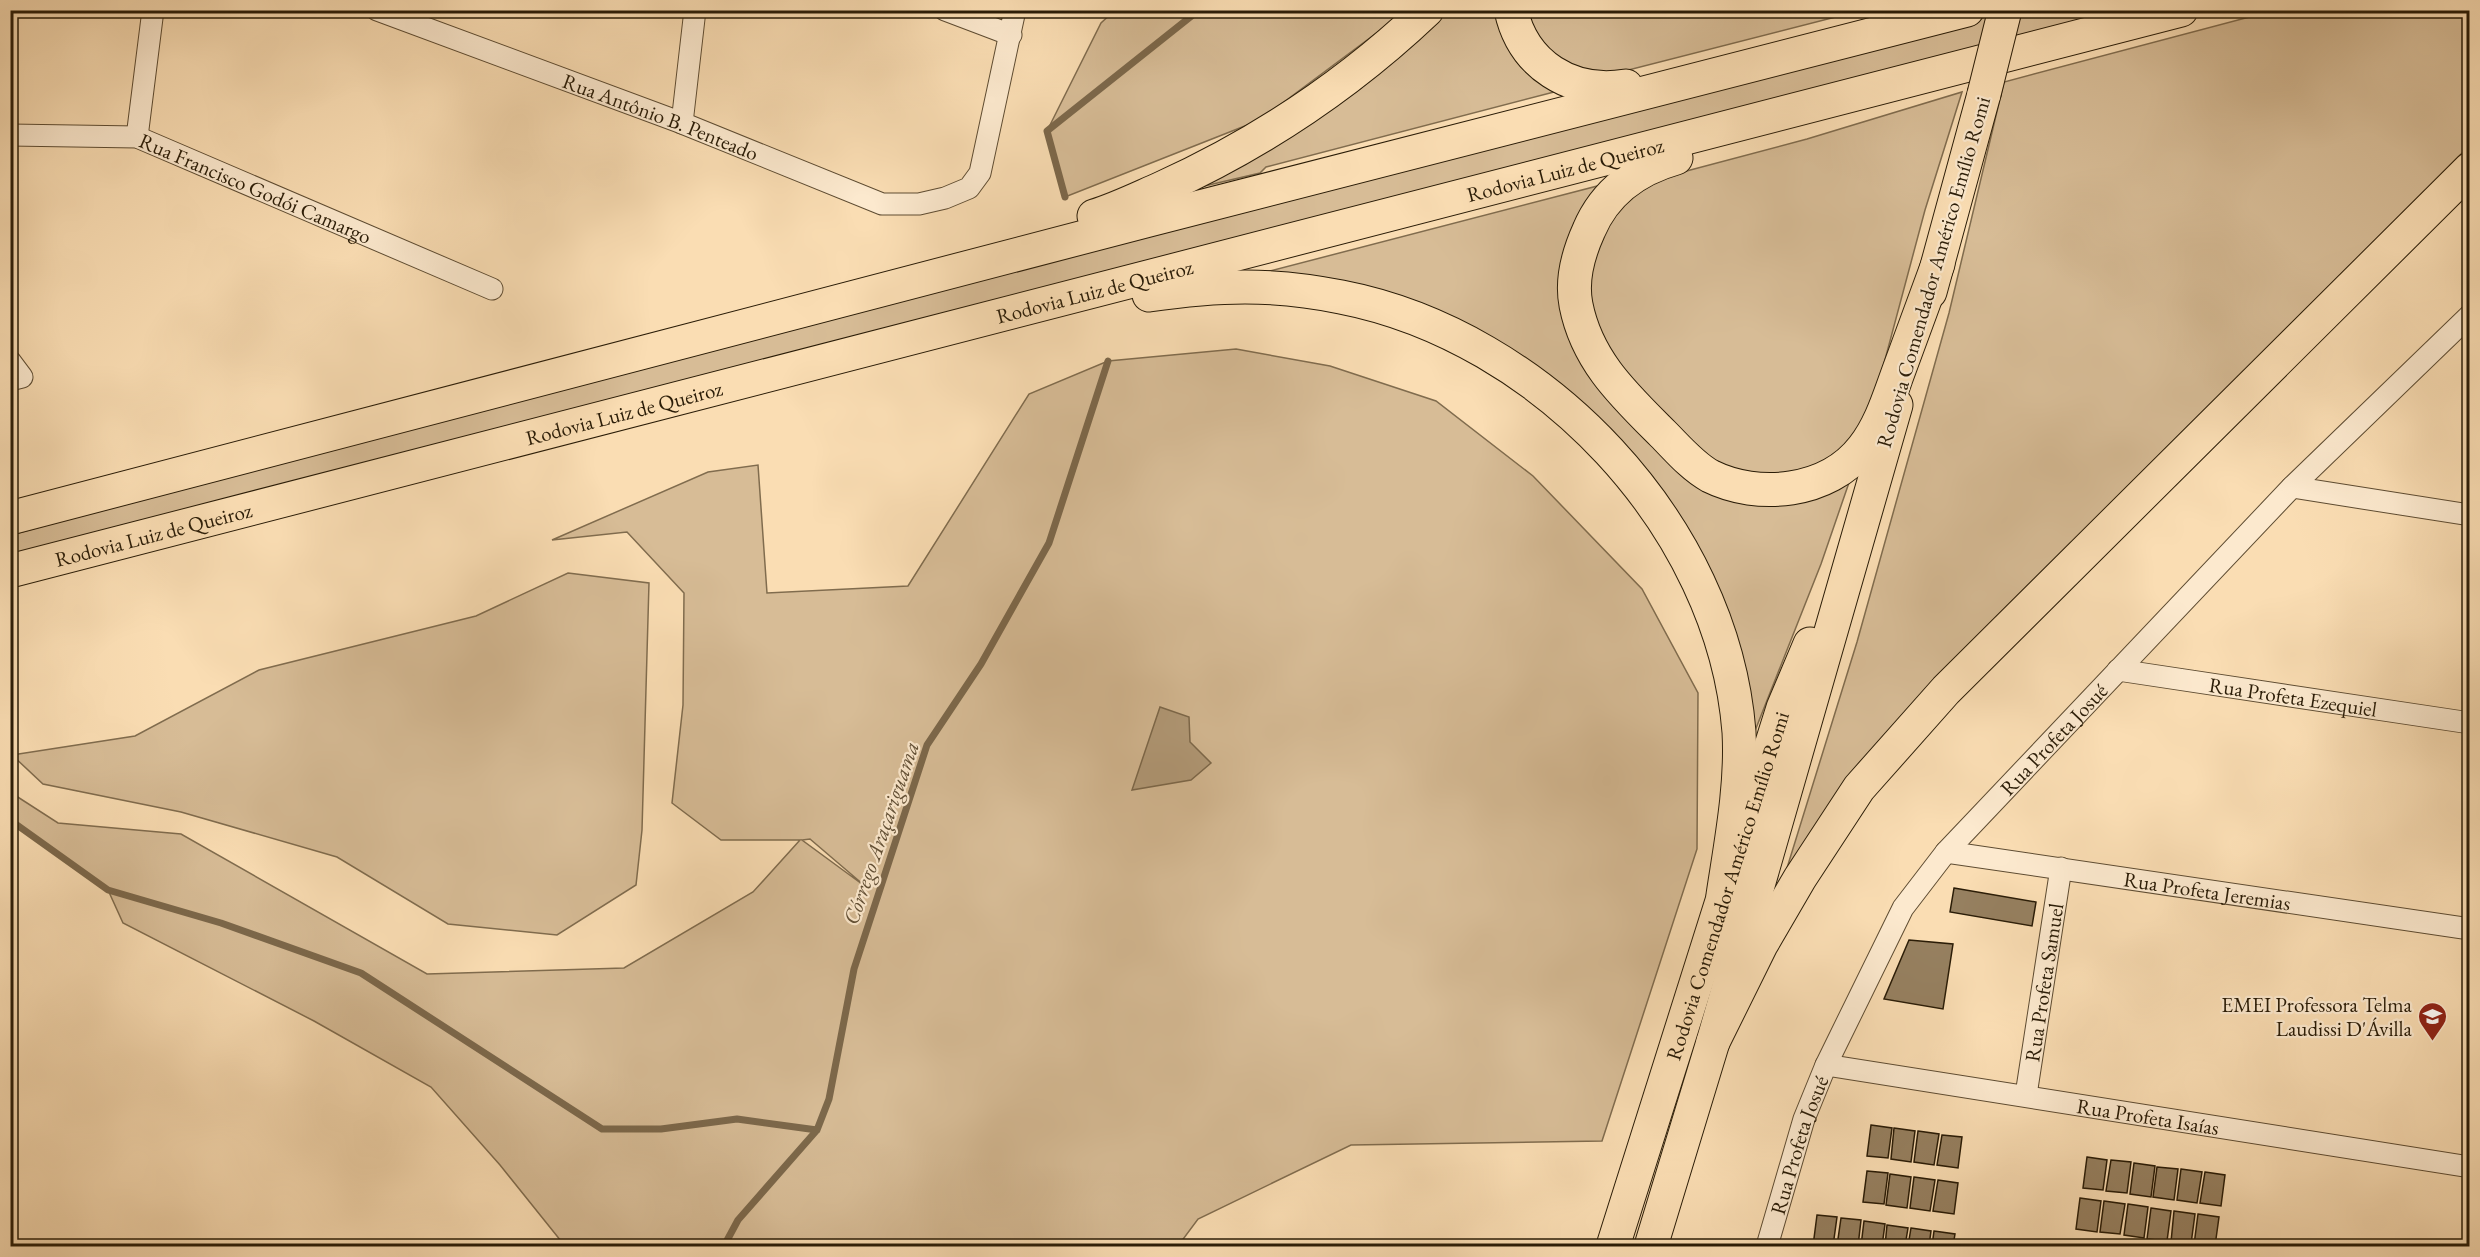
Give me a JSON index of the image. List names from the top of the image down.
{
  "streets": {
    "highway": ["Rodovia Luiz de Queiroz", "Rodovia Comendador Américo Emílio Romi"],
    "street": [
      "Rua Antônio B. Penteado",
      "Rua Francisco Godói Camargo",
      "Rua Profeta Ezequiel",
      "Rua Profeta Josué",
      "Rua Profeta Jeremias",
      "Rua Profeta Samuel",
      "Rua Profeta Isaías"
    ]
  },
  "crossings": [
    ["Rua Profeta Ezequiel", "Rua Profeta Josué"],
    ["Rua Profeta Josué", "Rua Profeta Jeremias"],
    ["Rua Profeta Josué", "Rua Profeta Isaías"],
    ["Rua Profeta Jeremias", "Rua Profeta Samuel"],
    ["Rua Profeta Samuel", "Rua Profeta Isaías"]
  ],
  "water": ["Córrego Araçariguama"],
  "places": {
    "school or university": ["EMEI Professora Telma Laudissi D'Ávilla"]
  }
}
